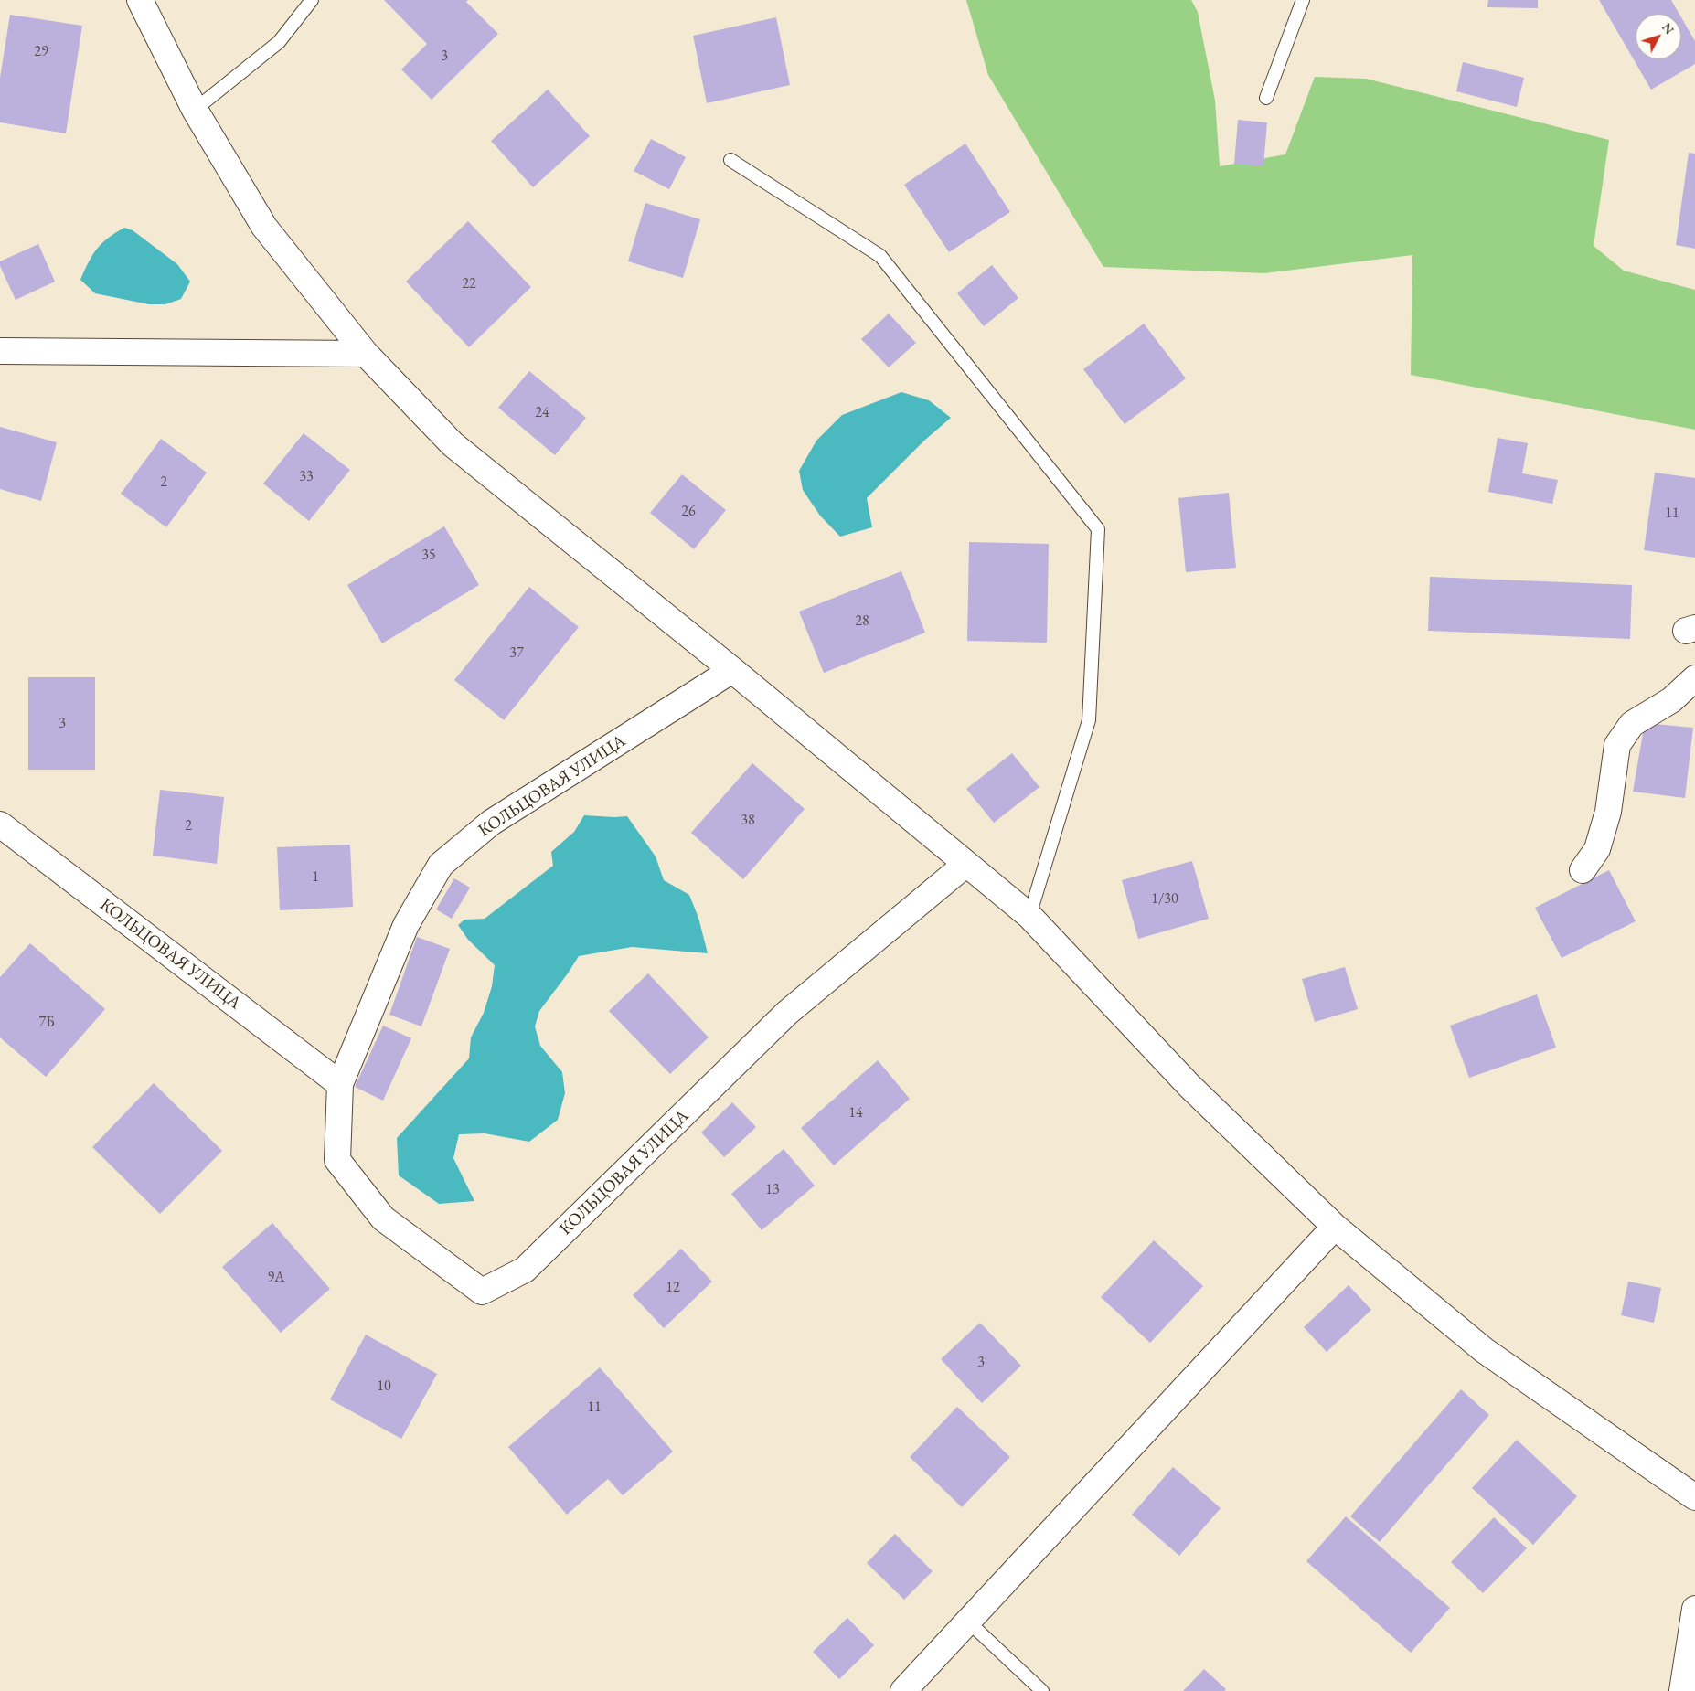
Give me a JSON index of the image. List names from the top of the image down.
{
  "streets": {
    "street": ["КОЛЬЦОВАЯ УЛИЦА"]
  },
  "house_numbers": [
    "29",
    "3",
    "22",
    "24",
    "33",
    "2",
    "26",
    "11",
    "35",
    "28",
    "37",
    "3",
    "38",
    "2",
    "1",
    "1/30",
    "7Б",
    "14",
    "13",
    "9А",
    "12",
    "3",
    "10",
    "11"
  ],
  "north": "top right"
}
